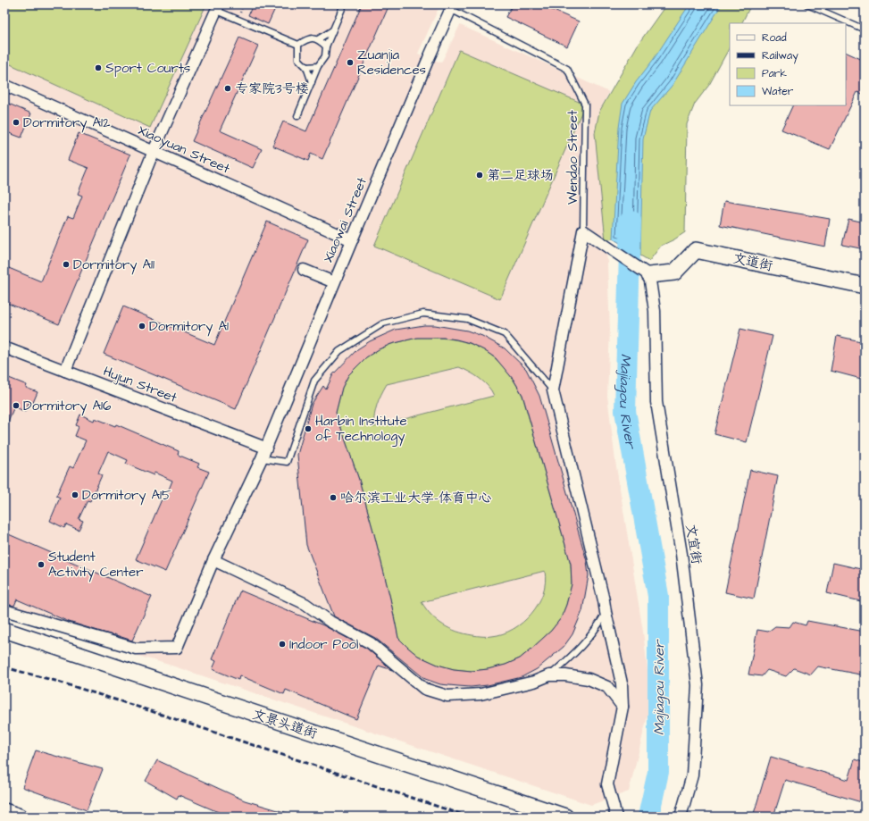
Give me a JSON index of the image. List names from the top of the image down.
{
  "streets": {
    "main road": ["文道街", "文景头道街"],
    "street": [
      "Xiaoyuan Street",
      "Xiaowai Street",
      "Hujun Street",
      "文宜街"
    ],
    "lane": ["Wendao Street"]
  },
  "crossings": [
    ["Xiaoyuan Street", "Xiaowai Street"],
    ["Wendao Street", "Xiaowai Street"],
    ["Xiaowai Street", "Hujun Street"],
    ["文道街", "文宜街"]
  ],
  "water": ["Majiagou River"],
  "places": [
    "Zuanjia Residences",
    "Sport Courts",
    "专家院3号楼",
    "Dormitory A12",
    "第二足球场",
    "Dormitory A11",
    "Dormitory A1",
    "Dormitory A16",
    "Harbin Institute of Technology",
    "Dormitory A15",
    "哈尔滨工业大学-体育中心",
    "Student Activity Center",
    "Indoor Pool"
  ],
  "legend": [
    "Road",
    "Railway",
    "Park",
    "Water"
  ]
}
